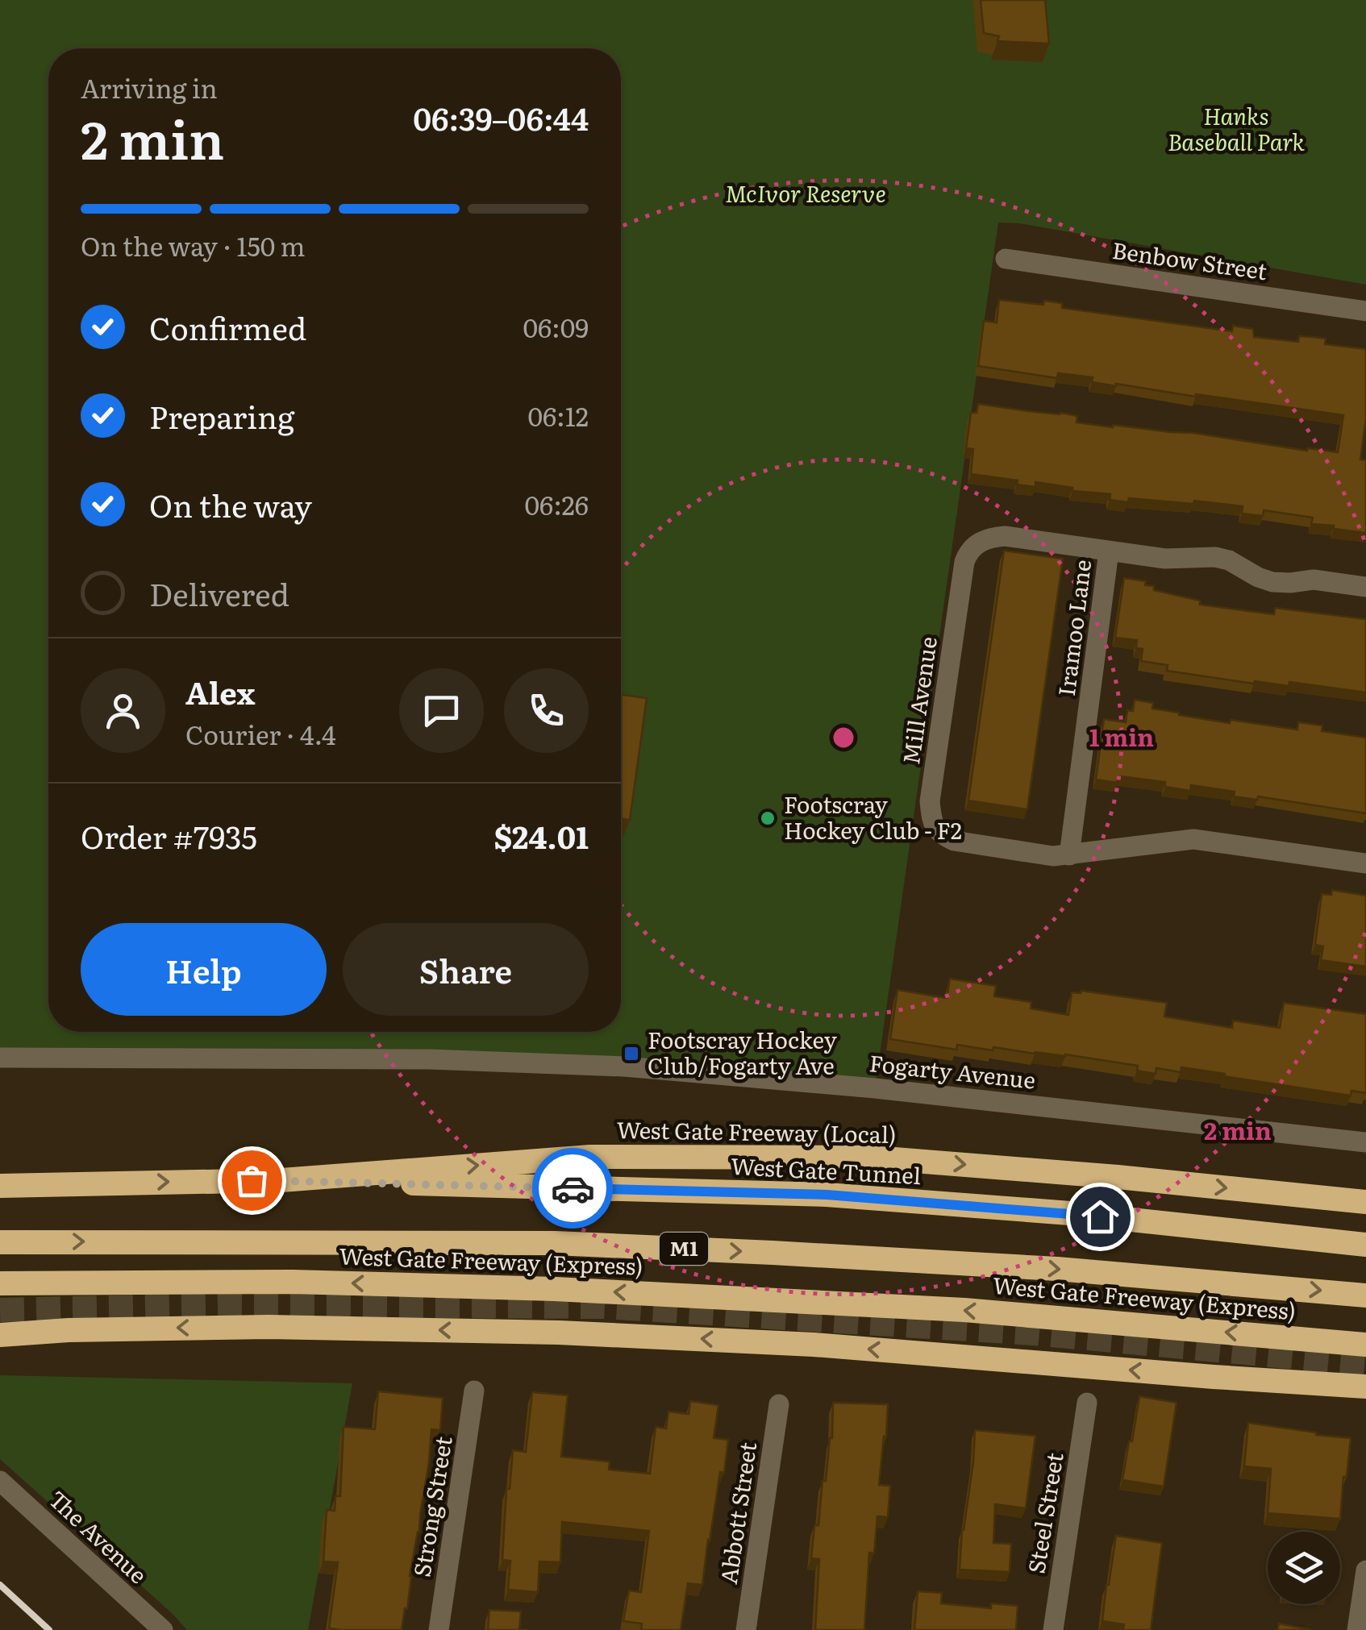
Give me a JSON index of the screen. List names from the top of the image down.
{
  "streets": {
    "highway": [
      "West Gate Freeway (Local)",
      "West Gate Tunnel",
      "M1",
      "West Gate Freeway (Express)"
    ],
    "street": [
      "Benbow Street",
      "Iramoo Lane",
      "Mill Avenue",
      "Fogarty Avenue",
      "Strong Street",
      "Abbott Street",
      "Steel Street",
      "The Avenue"
    ]
  },
  "crossings": [
    ["Iramoo Lane", "Mill Avenue"],
    ["West Gate Freeway (Local)", "West Gate Tunnel"]
  ],
  "parks": ["Hanks Baseball Park", "McIvor Reserve"],
  "places": {
    "other": ["Footscray Hockey Club - F2"],
    "transit": ["Footscray Hockey Club/Fogarty Ave"]
  },
  "page": {
    "heading": ["2 min", "Arriving in", "06:39–06:44"],
    "panel": [
      "Alex",
      "Courier · 4.4",
      "Order #7935",
      "$24.01"
    ],
    "bar": "On the way · 150 m",
    "list": [
      ["Confirmed", "06:09"],
      ["Preparing", "06:12"],
      ["On the way", "06:26"],
      "Delivered"
    ],
    "buttons": ["Help", "Share"]
  },
  "rings": ["1 min", "2 min"]
}
